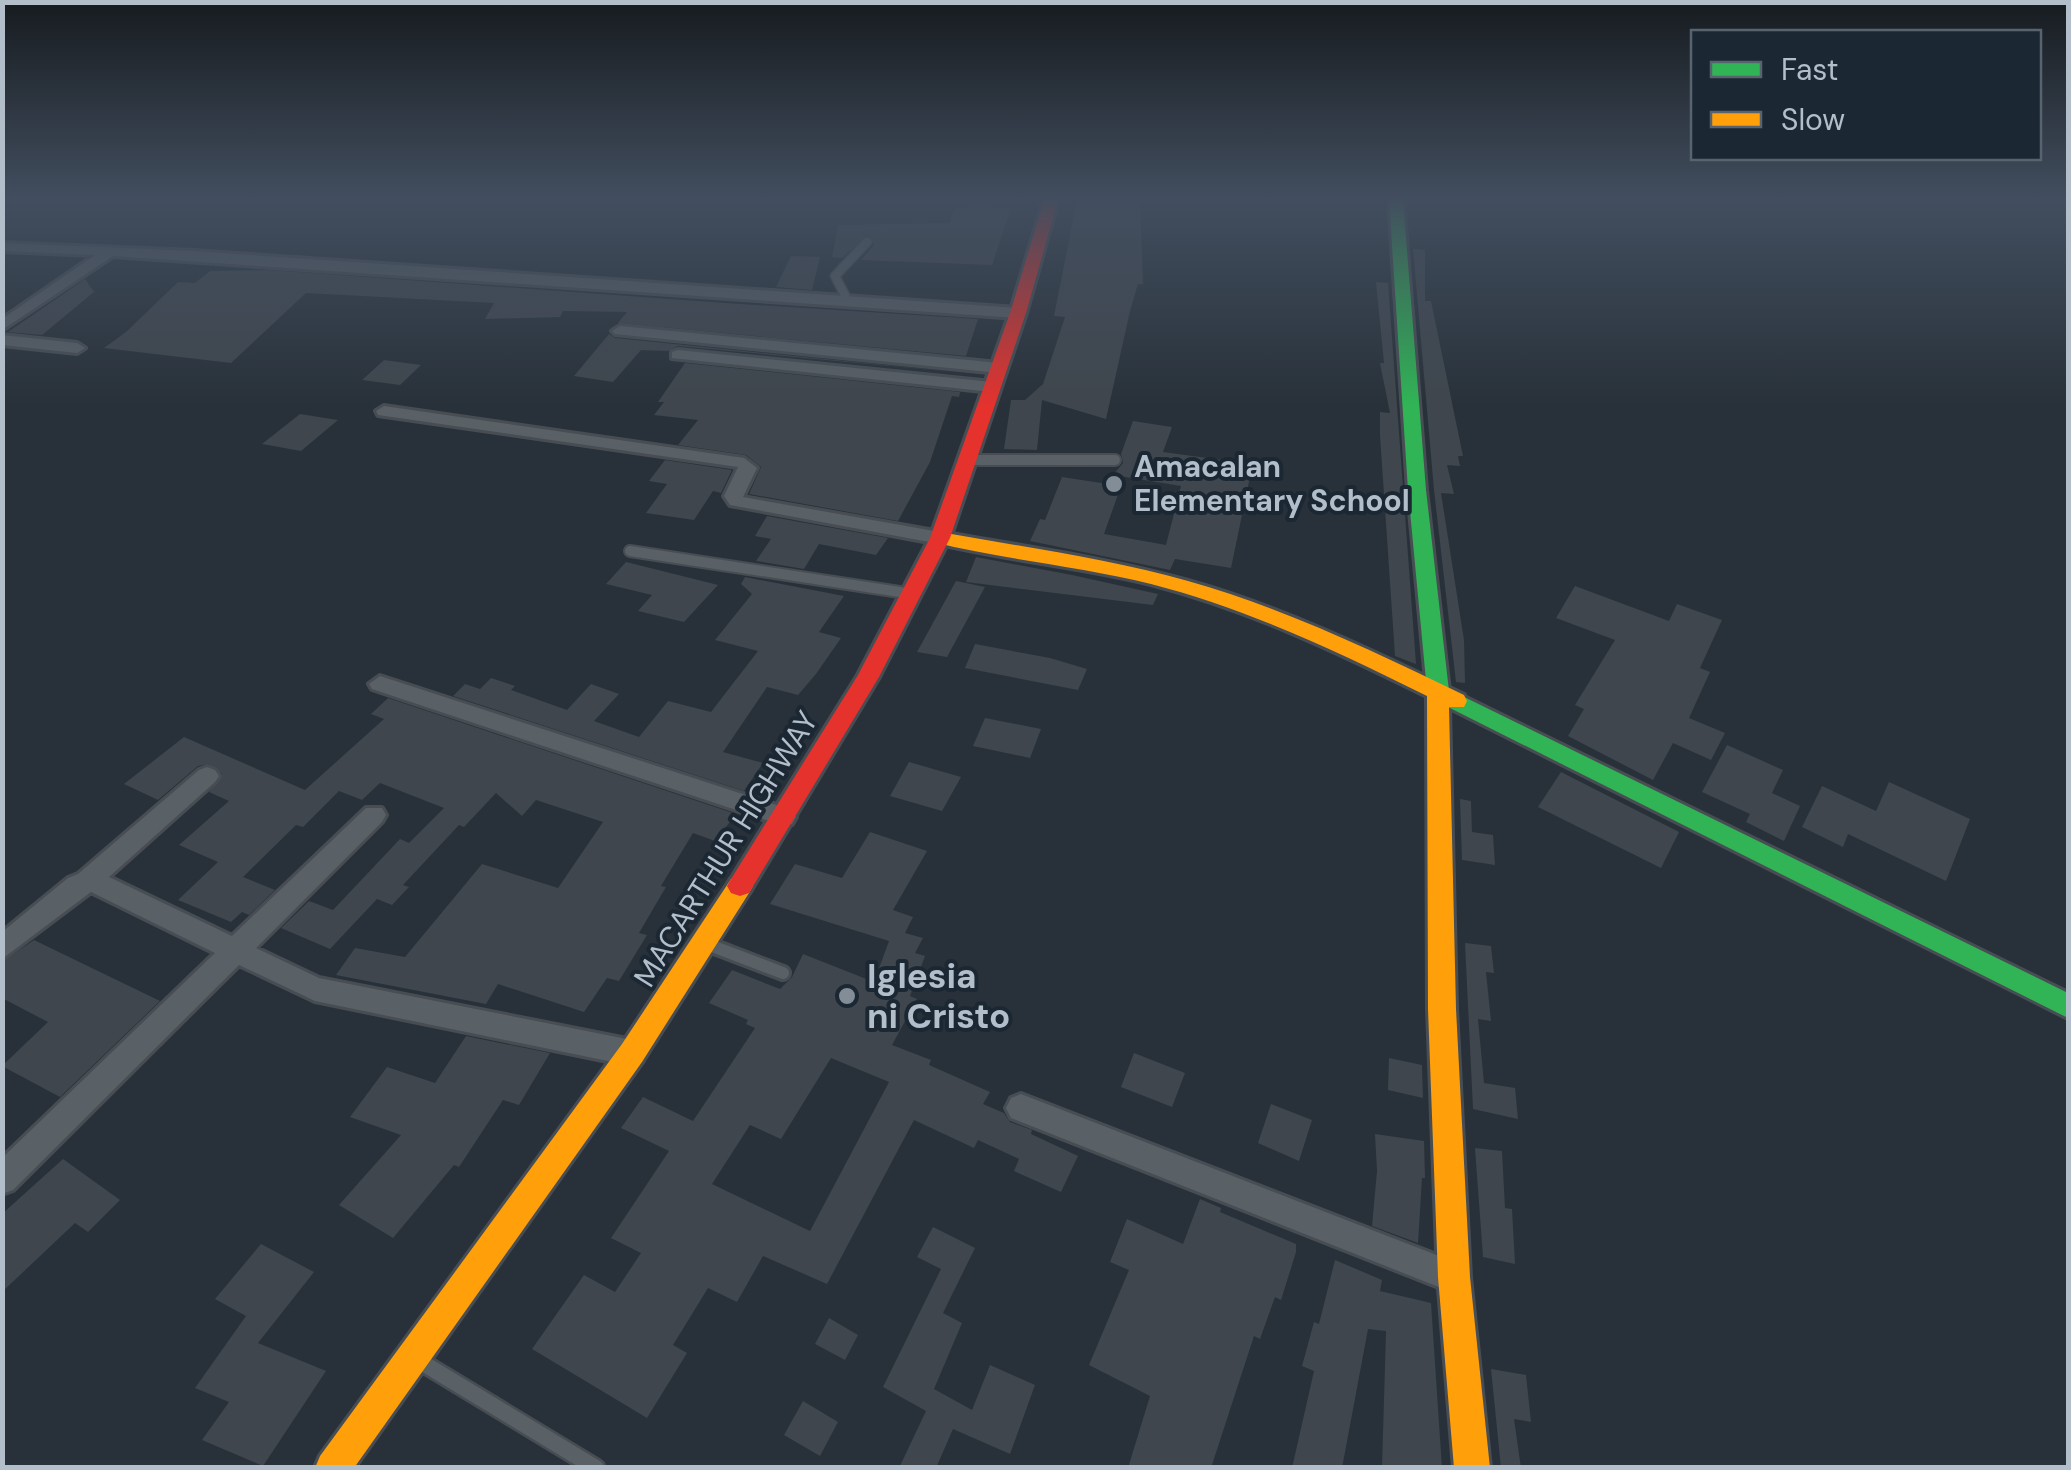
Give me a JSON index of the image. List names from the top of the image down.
{
  "streets": {
    "main road": ["MACARTHUR HIGHWAY"]
  },
  "places": ["Amacalan Elementary School", "Iglesia ni Cristo"],
  "legend": ["Fast", "Slow"]
}
